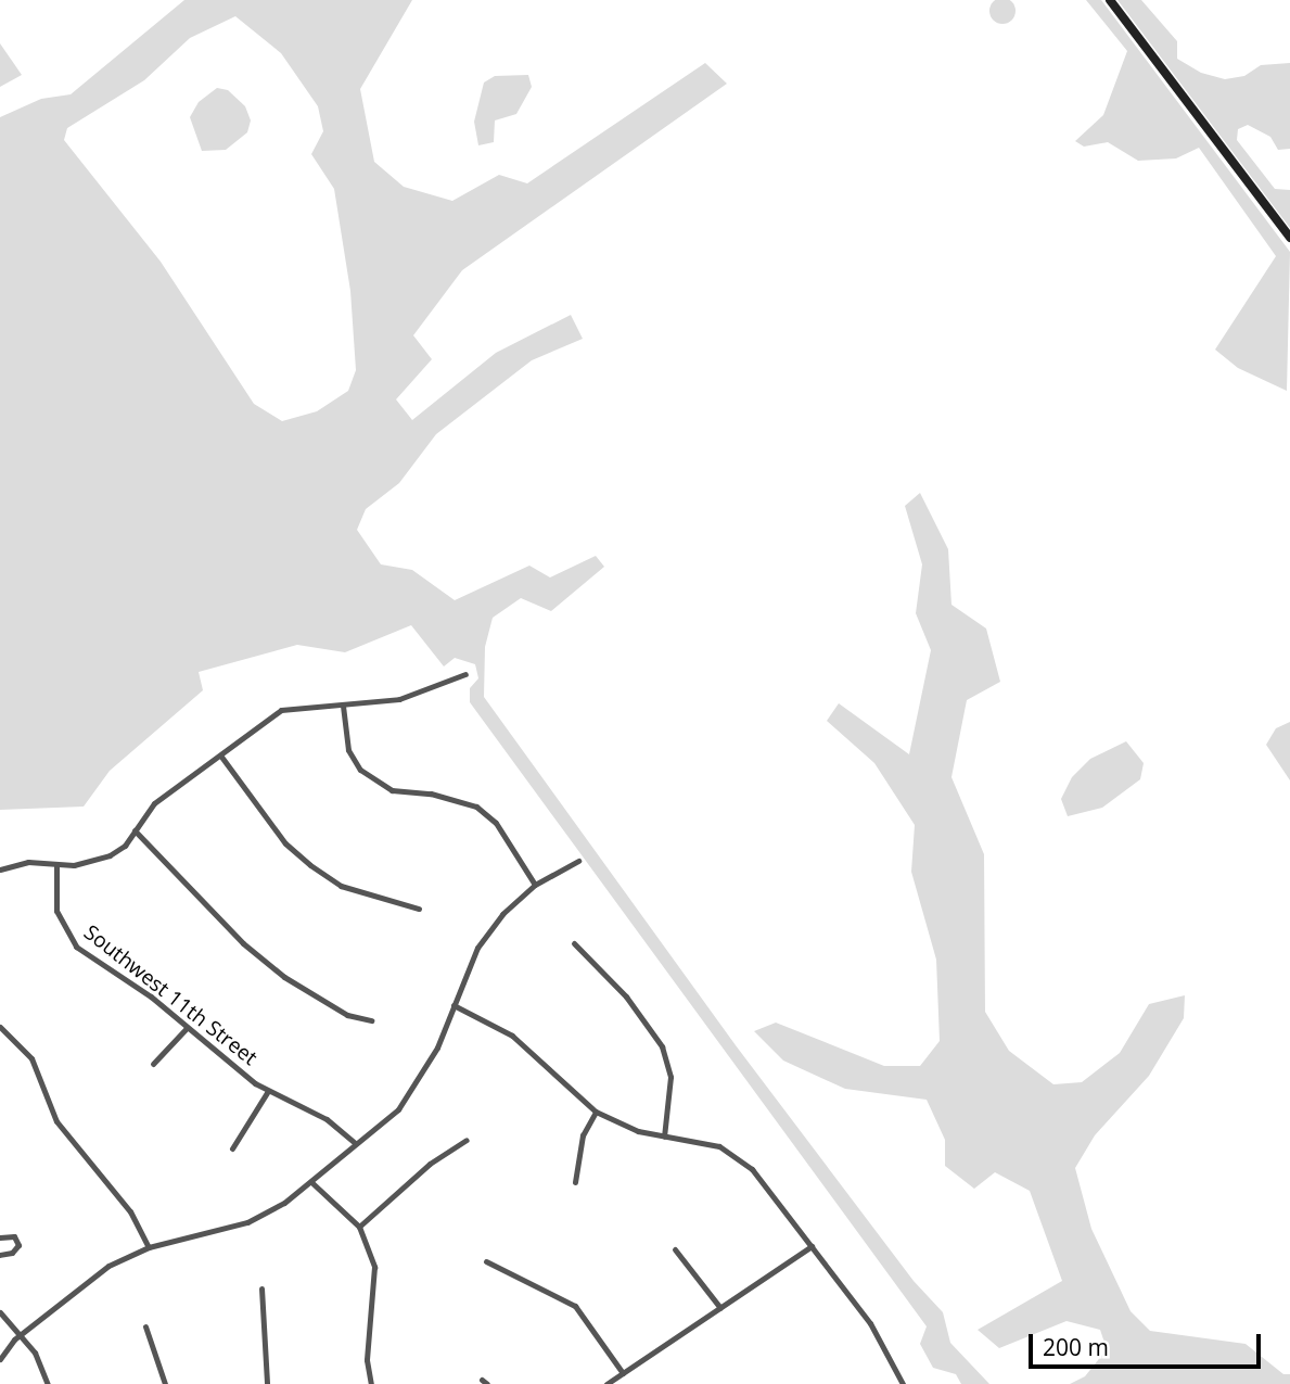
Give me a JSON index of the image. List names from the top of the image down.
{
  "streets": {
    "street": ["Southwest 11th Street"]
  },
  "scale_bar": "200 m"
}
